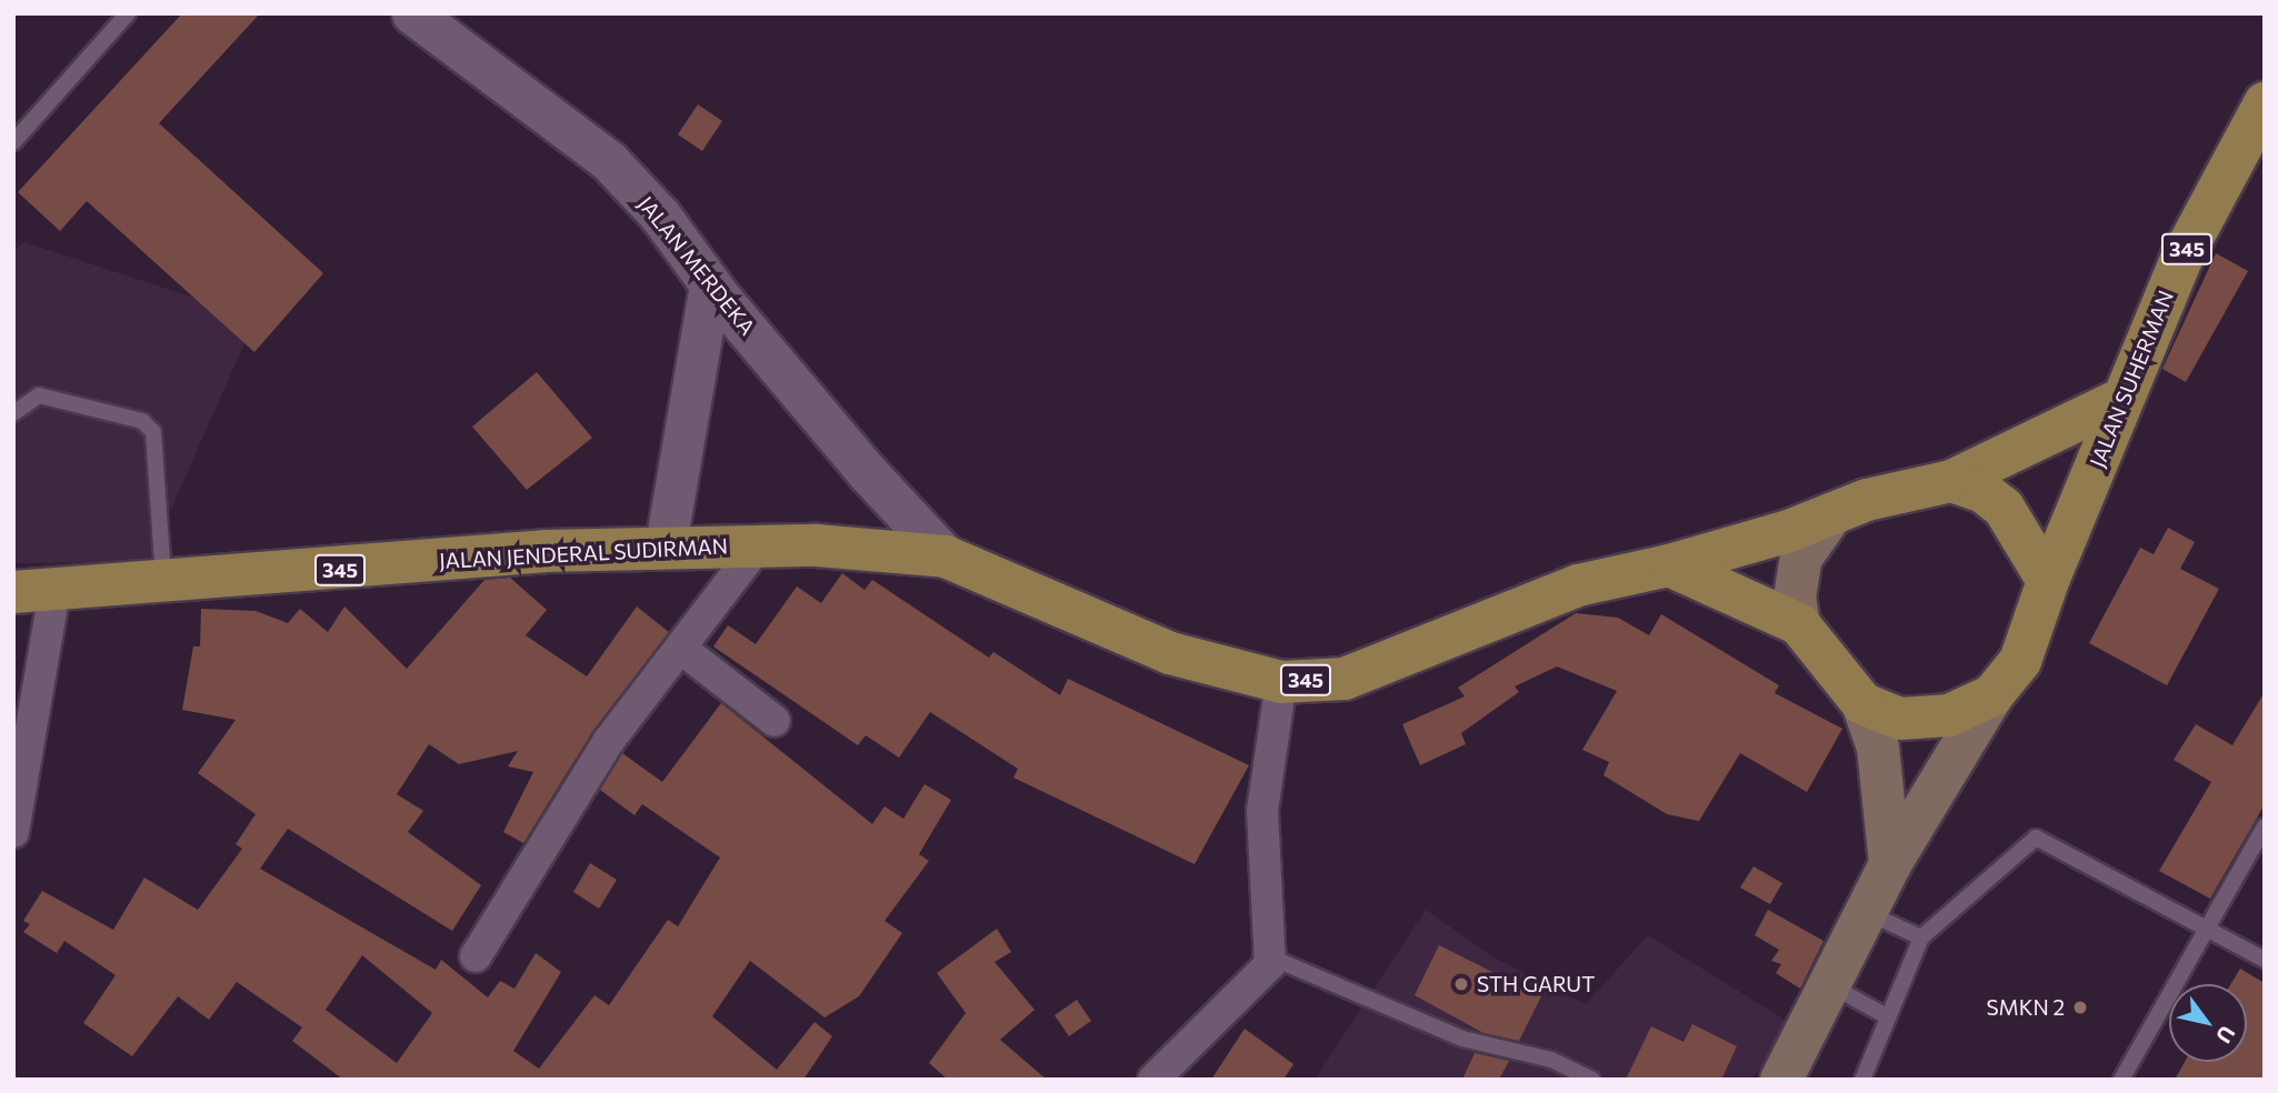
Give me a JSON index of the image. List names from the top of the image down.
{
  "streets": {
    "main road": ["345", "JALAN SUHERMAN", "JALAN JENDERAL SUDIRMAN"],
    "street": ["JALAN MERDEKA"]
  },
  "crossings": [
    ["345", "JALAN SUHERMAN"],
    ["345", "JALAN JENDERAL SUDIRMAN"],
    ["JALAN MERDEKA", "JALAN JENDERAL SUDIRMAN"],
    ["JALAN SUHERMAN", "JALAN JENDERAL SUDIRMAN"]
  ],
  "places": ["STH GARUT", "SMKN 2"],
  "north": "bottom right"
}
